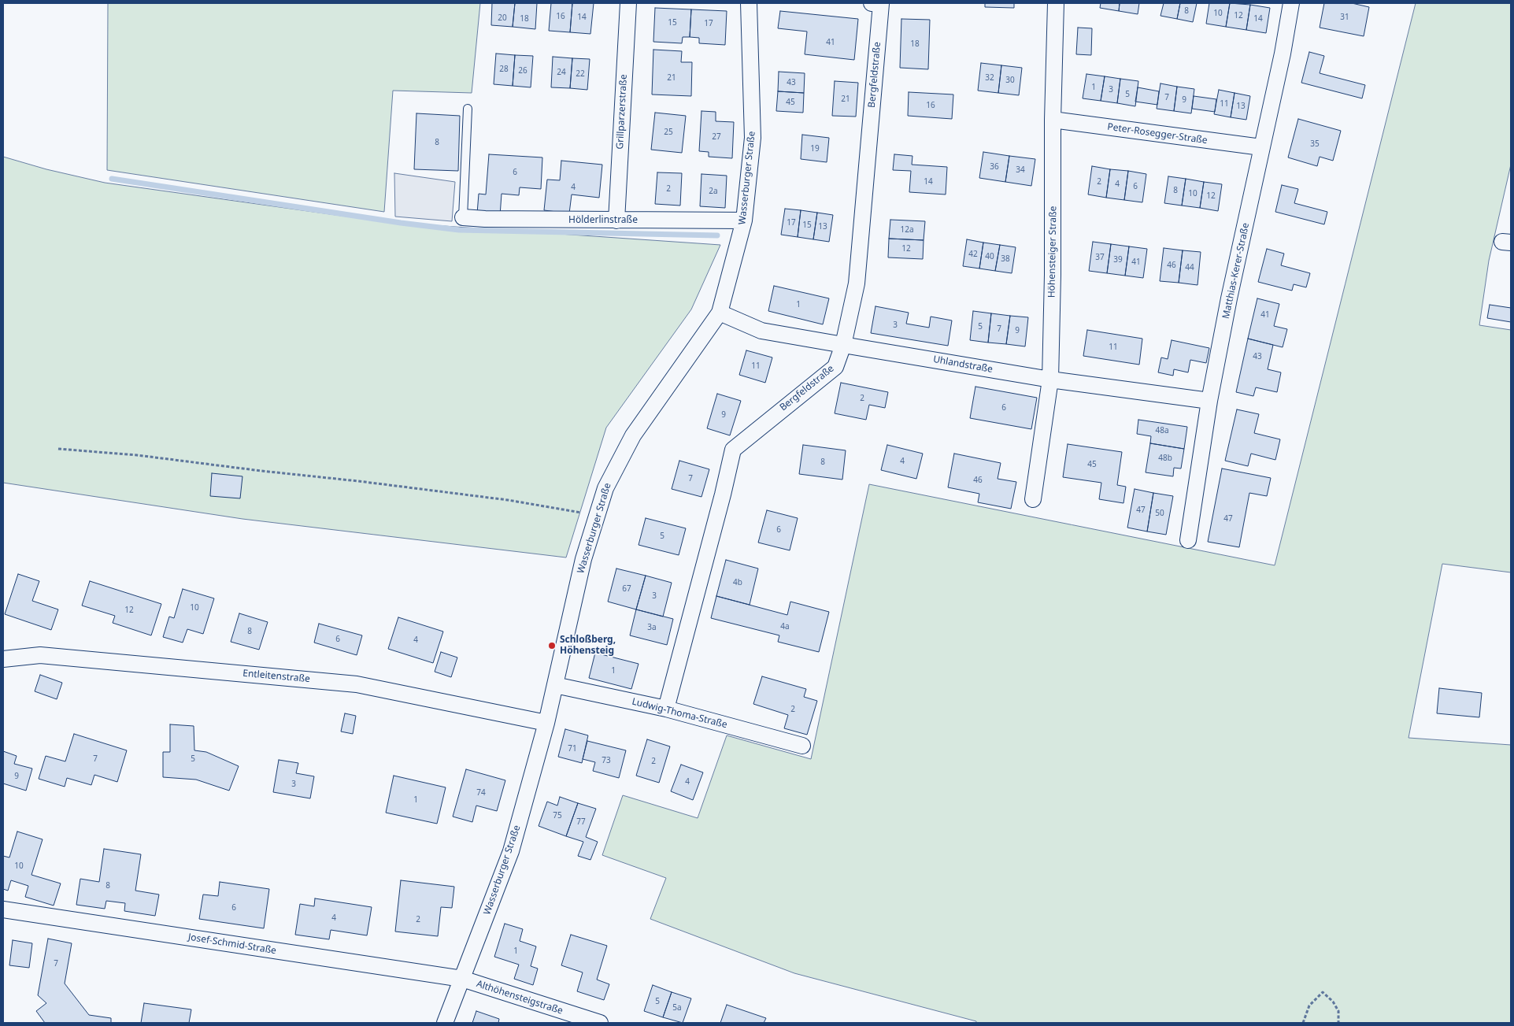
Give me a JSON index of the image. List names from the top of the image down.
{
  "streets": {
    "street": [
      "Bergfeldstraße",
      "Grillparzerstraße",
      "Peter-Rosegger-Straße",
      "Wasserburger Straße",
      "Hölderlinstraße",
      "Höhensteiger Straße",
      "Matthias-Kerer-Straße",
      "Uhlandstraße",
      "Entleitenstraße",
      "Ludwig-Thoma-Straße",
      "Josef-Schmid-Straße",
      "Althöhensteigstraße"
    ]
  },
  "crossings": [
    ["Bergfeldstraße", "Uhlandstraße"],
    ["Bergfeldstraße", "Ludwig-Thoma-Straße"],
    ["Grillparzerstraße", "Hölderlinstraße"],
    ["Peter-Rosegger-Straße", "Höhensteiger Straße"],
    ["Peter-Rosegger-Straße", "Matthias-Kerer-Straße"],
    ["Wasserburger Straße", "Hölderlinstraße"],
    ["Wasserburger Straße", "Uhlandstraße"],
    ["Wasserburger Straße", "Entleitenstraße"],
    ["Wasserburger Straße", "Ludwig-Thoma-Straße"],
    ["Wasserburger Straße", "Josef-Schmid-Straße"],
    ["Wasserburger Straße", "Althöhensteigstraße"],
    ["Höhensteiger Straße", "Uhlandstraße"],
    ["Matthias-Kerer-Straße", "Uhlandstraße"],
    ["Josef-Schmid-Straße", "Althöhensteigstraße"]
  ],
  "places": ["Schloßberg, Höhensteig"],
  "house_numbers": [
    "8",
    "10",
    "12",
    "16",
    "14",
    "31",
    "20",
    "18",
    "14",
    "15",
    "17",
    "41",
    "18",
    "28",
    "26",
    "24",
    "22",
    "21",
    "32",
    "30",
    "43",
    "1",
    "3",
    "5",
    "7",
    "21",
    "9",
    "45",
    "11",
    "16",
    "13",
    "25",
    "27",
    "8",
    "35",
    "19",
    "36",
    "34",
    "6",
    "14",
    "2",
    "4",
    "6",
    "4",
    "2",
    "8",
    "2a",
    "10",
    "12",
    "17",
    "15",
    "13",
    "12a",
    "12",
    "42",
    "40",
    "37",
    "38",
    "39",
    "41",
    "46",
    "44",
    "1",
    "41",
    "3",
    "5",
    "7",
    "9",
    "11",
    "43",
    "11",
    "2",
    "6",
    "9",
    "48a",
    "48b",
    "4",
    "8",
    "45",
    "7",
    "46",
    "47",
    "50",
    "47",
    "6",
    "5",
    "4b",
    "67",
    "3",
    "10",
    "12",
    "4a",
    "3a",
    "8",
    "6",
    "4",
    "1",
    "2",
    "71",
    "7",
    "5",
    "73",
    "2",
    "9",
    "4",
    "3",
    "74",
    "1",
    "75",
    "77",
    "10",
    "8",
    "6",
    "4",
    "2",
    "1",
    "7",
    "5",
    "5a"
  ]
}
